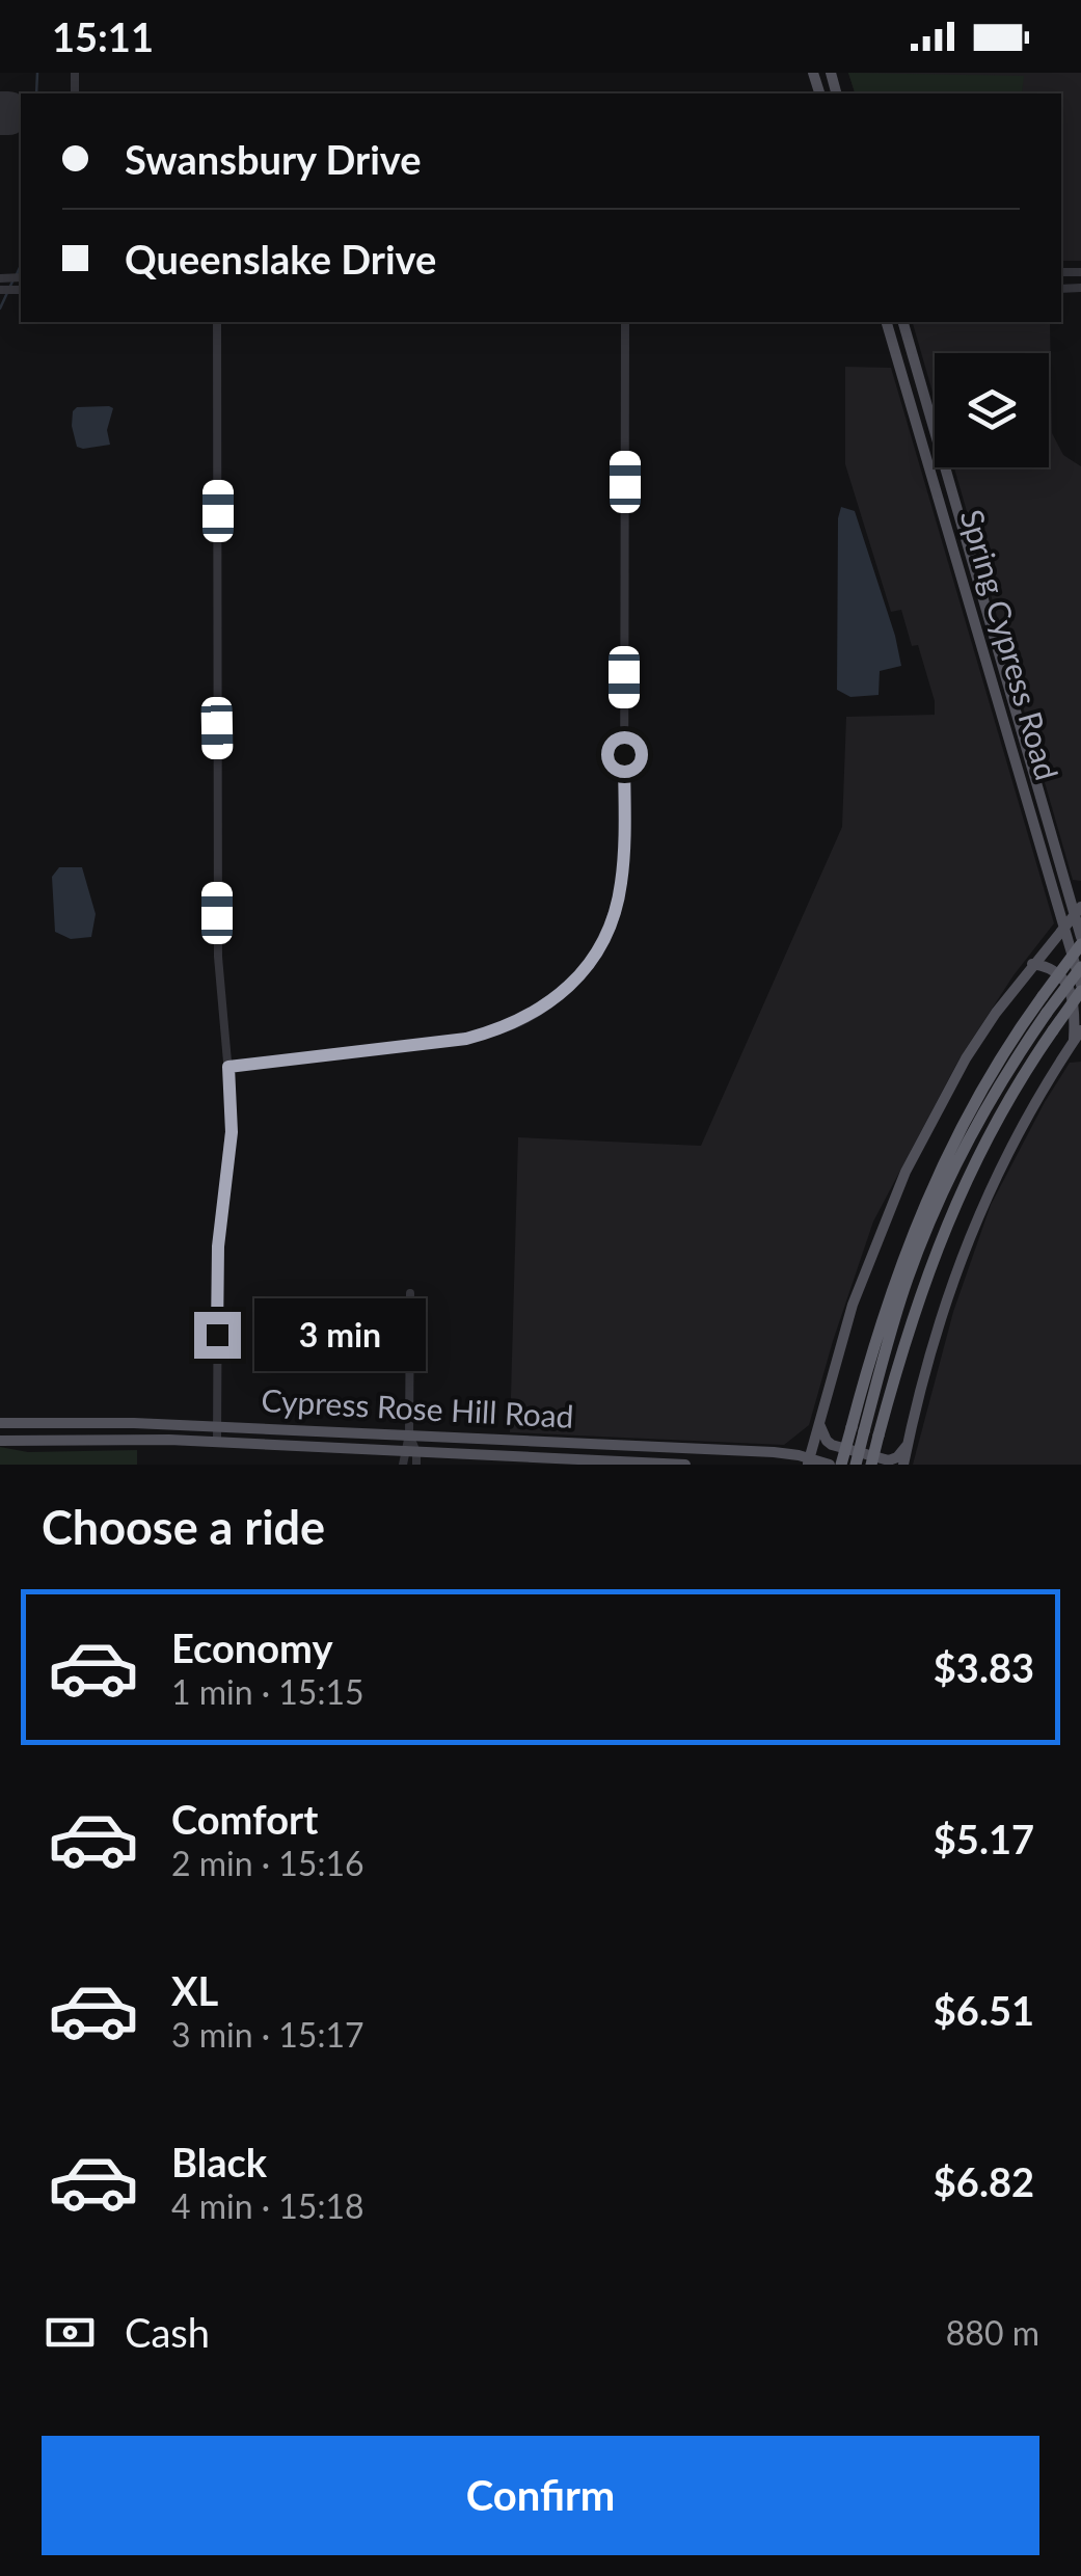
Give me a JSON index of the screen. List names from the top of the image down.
{
  "streets": {
    "main road": ["Spring Cypress Road", "Cypress Rose Hill Road"]
  },
  "page": {
    "status": "15:11",
    "banner": ["Swansbury Drive", "Queenslake Drive"],
    "bubble": "3 min",
    "heading": "Choose a ride",
    "list": [
      {
        "name": "Economy",
        "note": "1 min · 15:15",
        "value": "$3.83"
      },
      {
        "name": "Comfort",
        "note": "2 min · 15:16",
        "value": "$5.17"
      },
      {
        "name": "XL",
        "note": "3 min · 15:17",
        "value": "$6.51"
      },
      {
        "name": "Black",
        "note": "4 min · 15:18",
        "value": "$6.82"
      }
    ],
    "pay": ["Cash", "880 m"],
    "buttons": "Confirm"
  }
}
